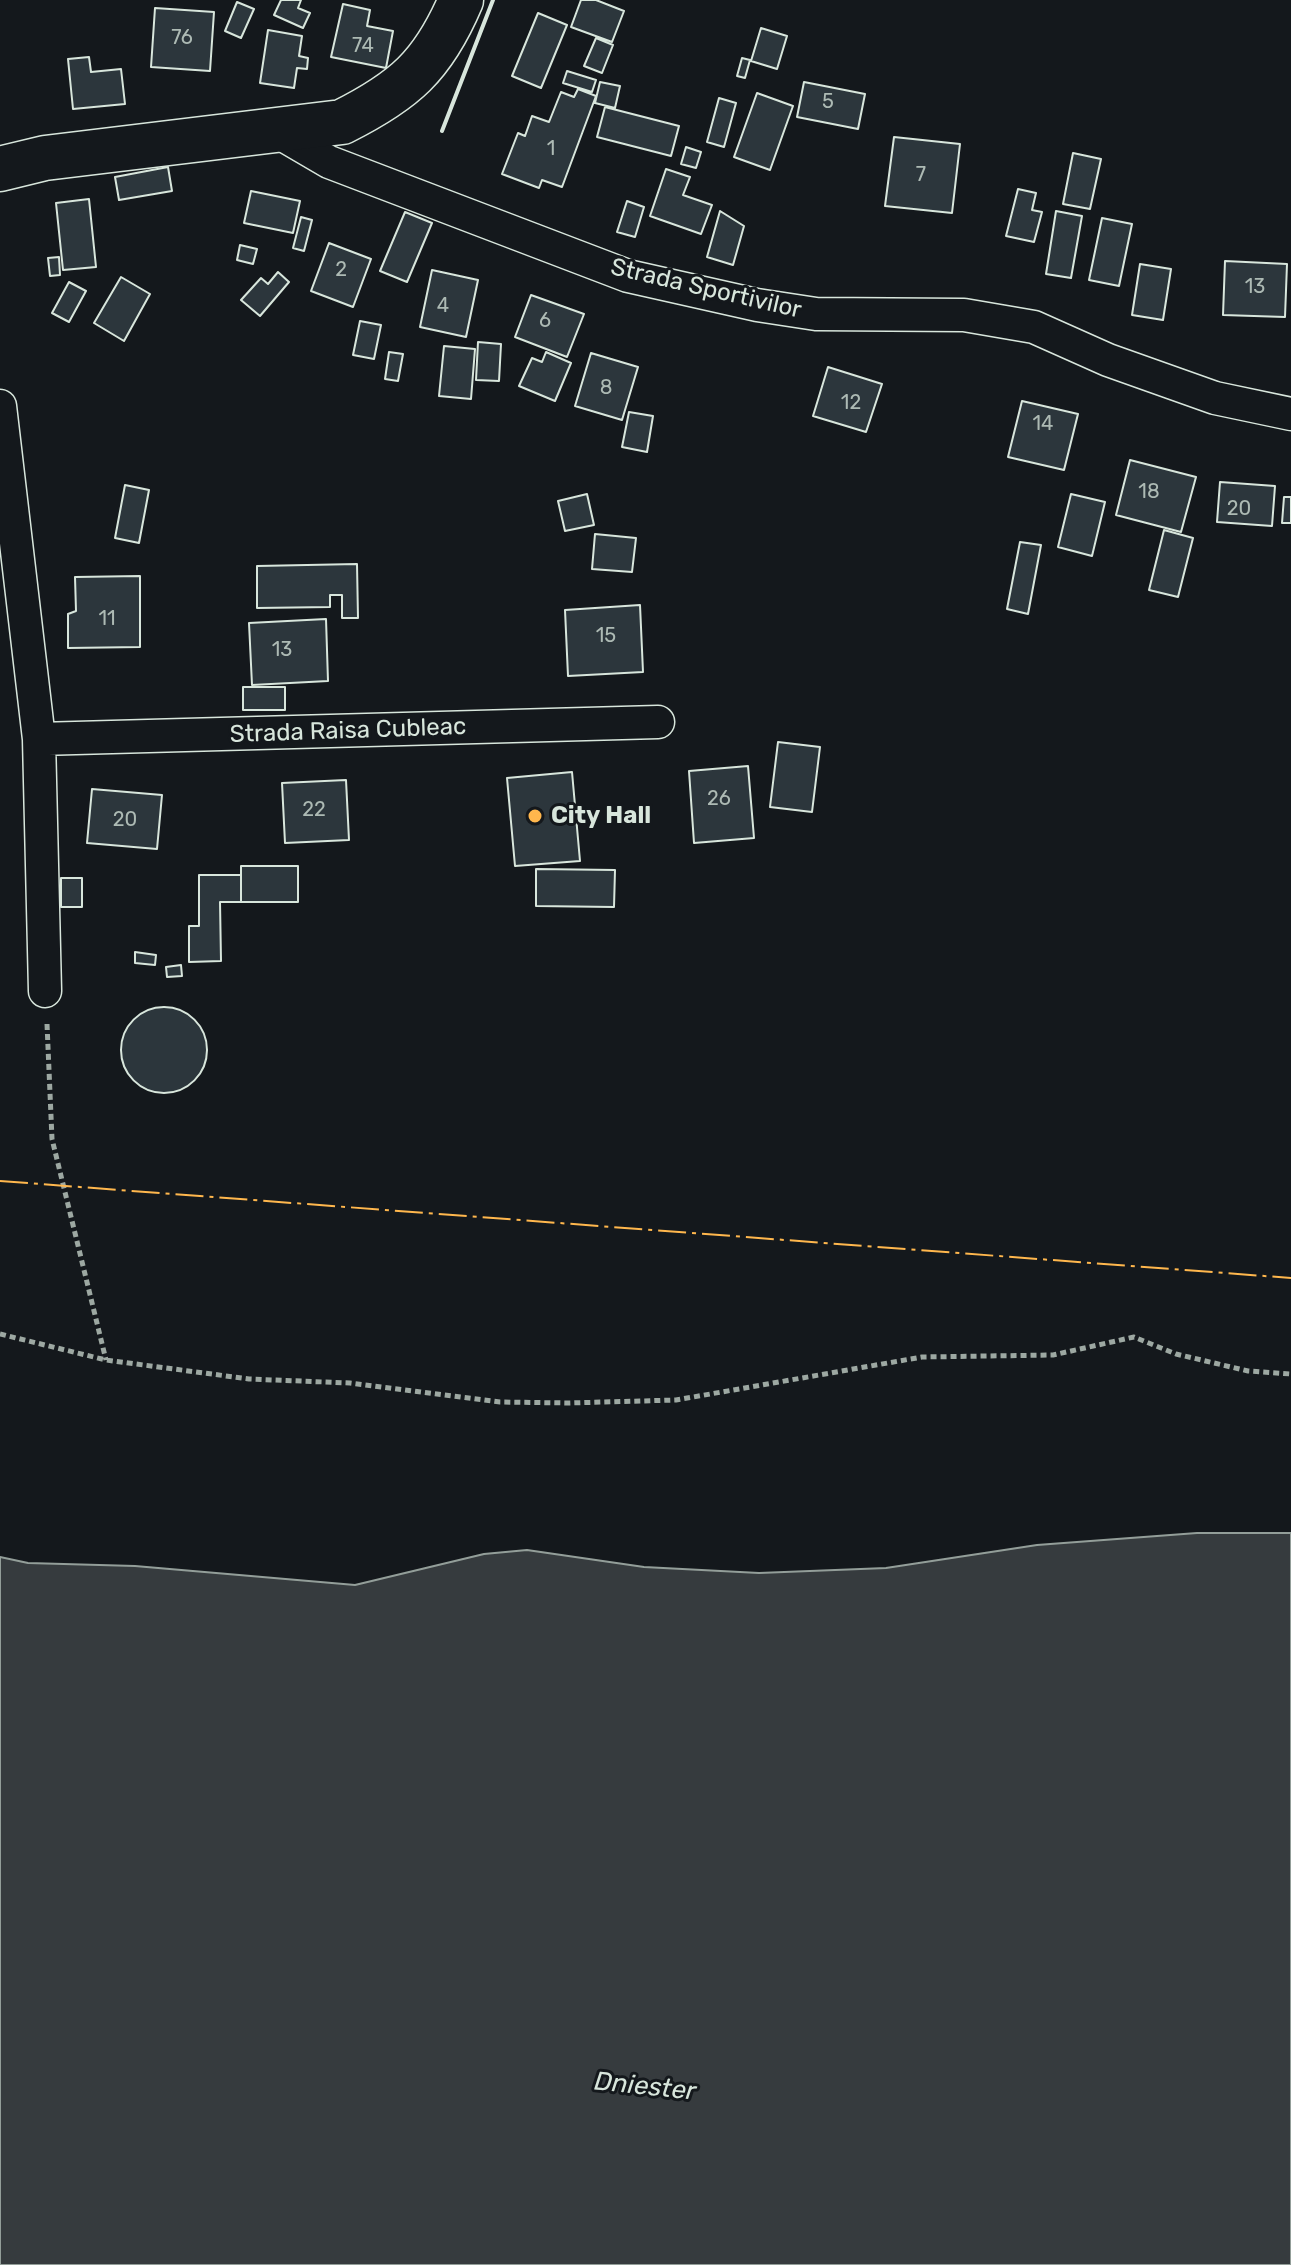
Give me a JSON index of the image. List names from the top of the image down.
{
  "streets": {
    "street": ["Strada Sportivilor", "Strada Raisa Cubleac"]
  },
  "water": ["Dniester"],
  "places": ["City Hall"],
  "house_numbers": [
    "76",
    "74",
    "5",
    "1",
    "7",
    "2",
    "13",
    "4",
    "6",
    "8",
    "12",
    "14",
    "18",
    "20",
    "11",
    "15",
    "13",
    "26",
    "22",
    "20"
  ]
}
